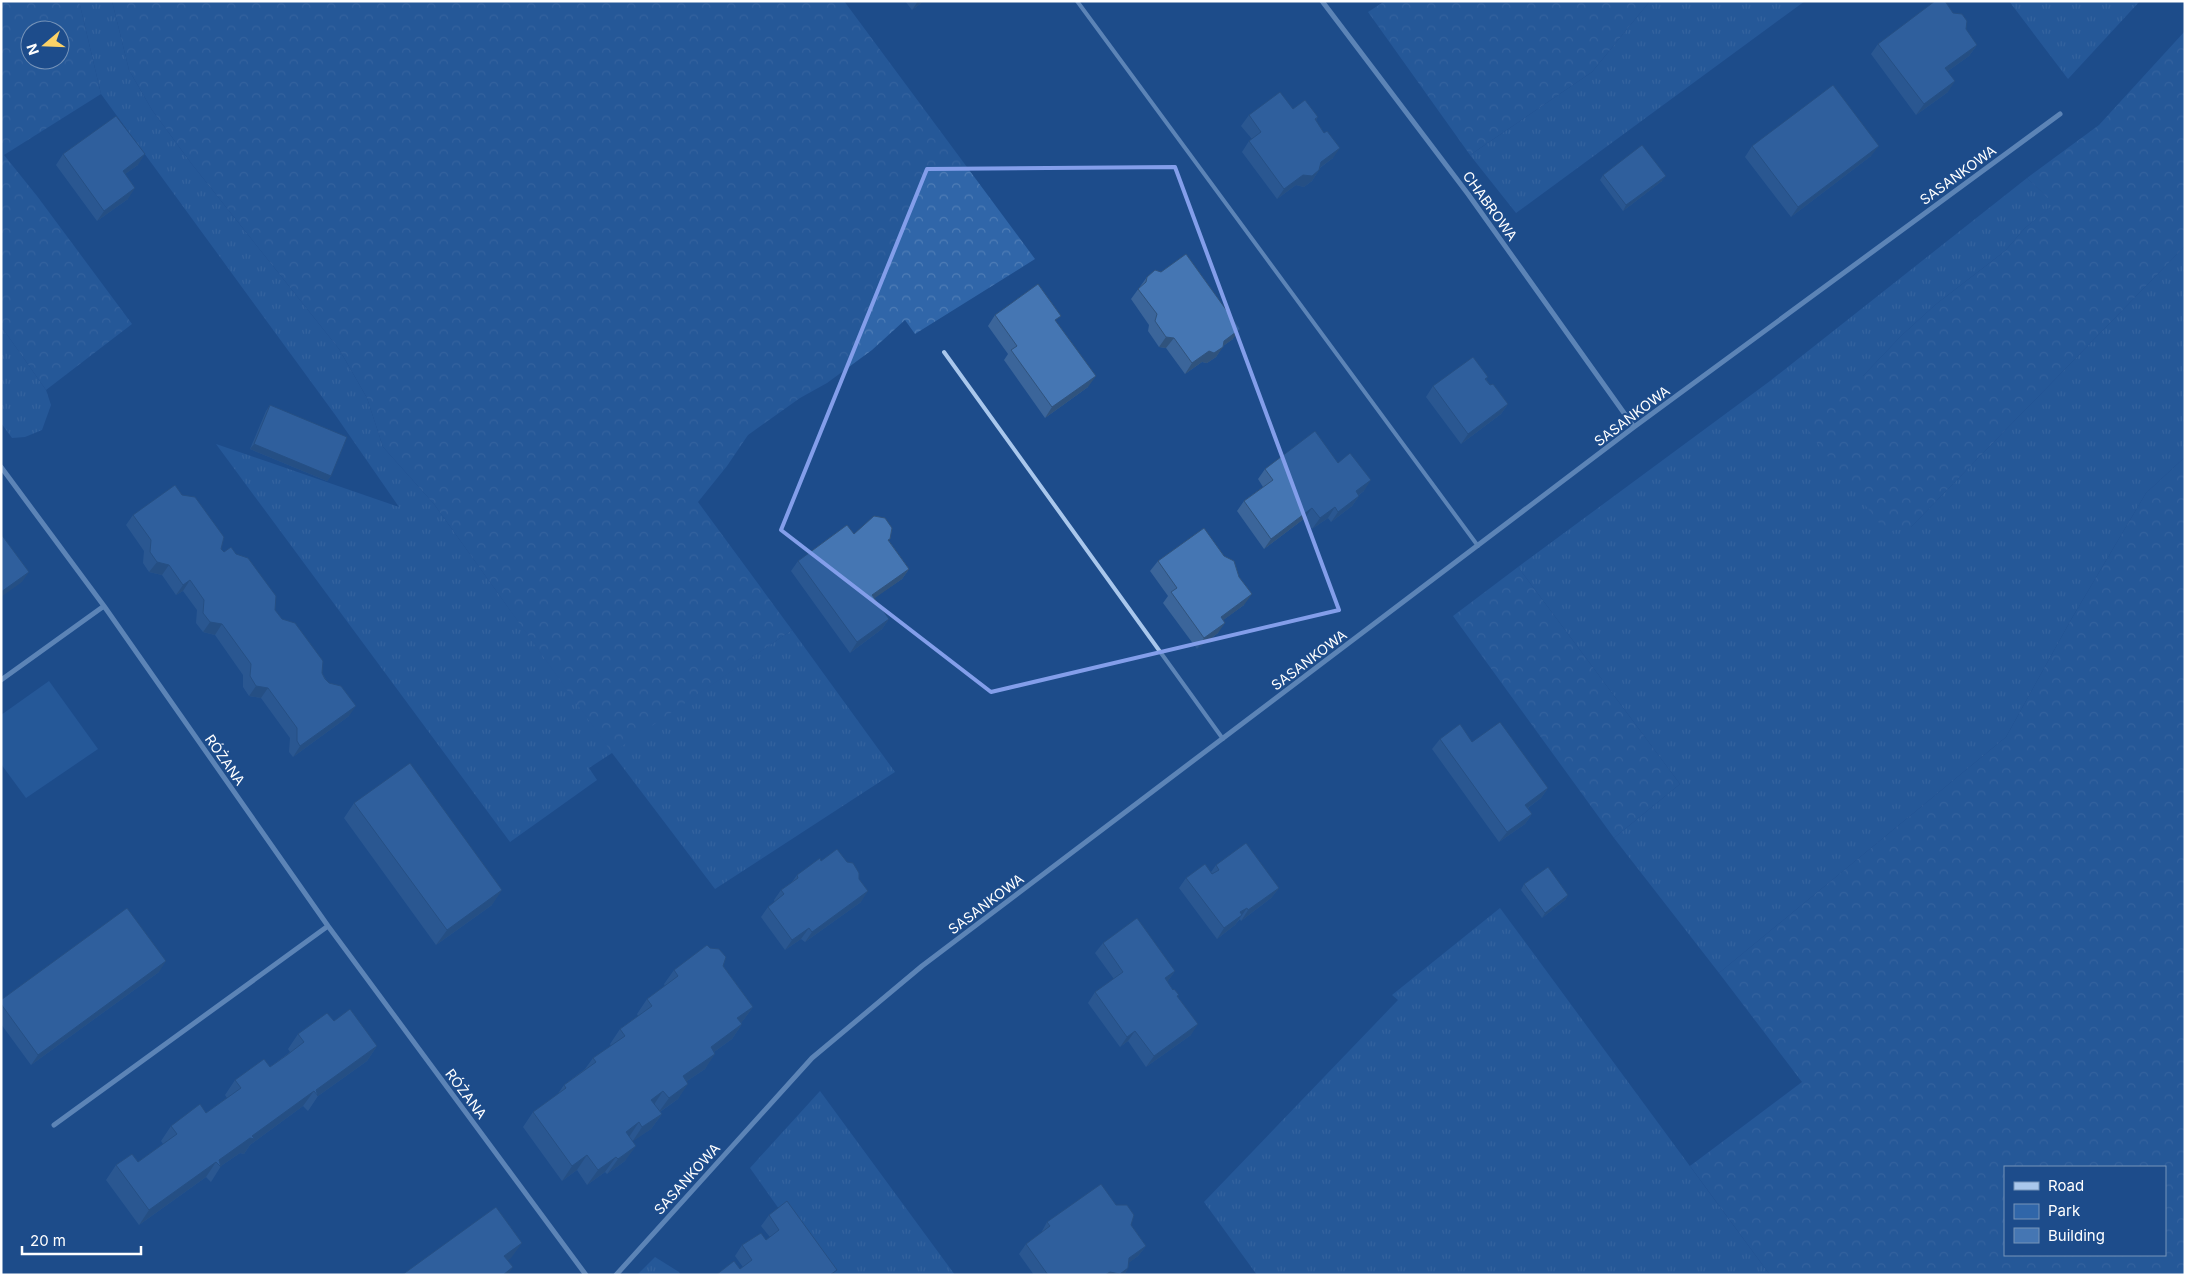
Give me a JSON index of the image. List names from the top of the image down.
{
  "streets": {
    "street": ["SASANKOWA", "CHABROWA", "RÓŻANA"]
  },
  "crossings": [
    ["SASANKOWA", "CHABROWA"]
  ],
  "legend": ["Road", "Park", "Building"],
  "scale_bar": "20 m",
  "north": "left"
}
